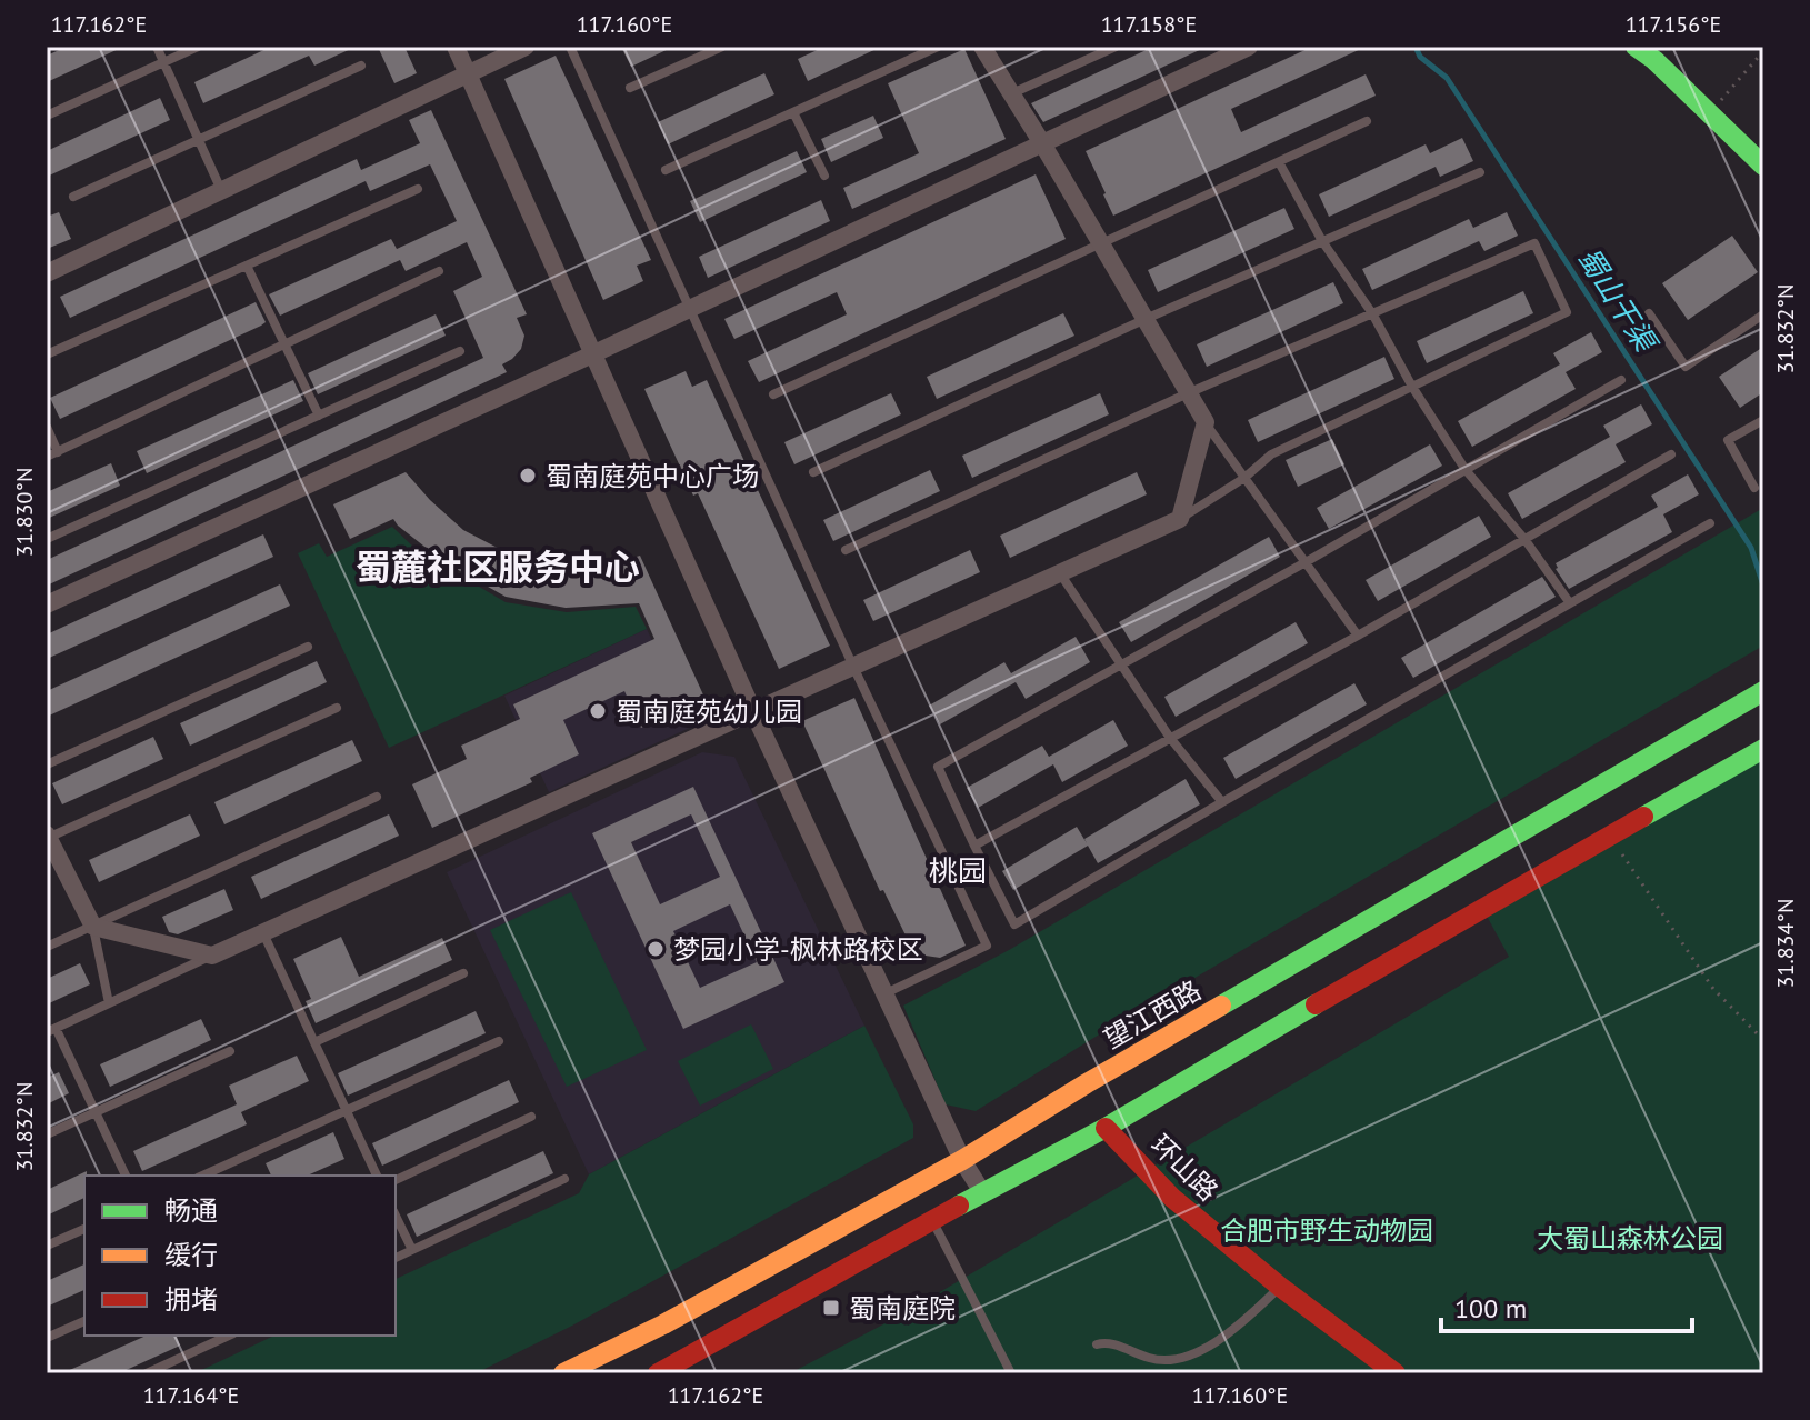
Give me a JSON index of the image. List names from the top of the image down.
{
  "streets": {
    "main road": ["望江西路", "环山路"]
  },
  "districts": ["蜀麓社区服务中心", "桃园"],
  "water": ["蜀山干渠"],
  "parks": ["合肥市野生动物园", "大蜀山森林公园"],
  "places": {
    "other": ["蜀南庭苑中心广场", "蜀南庭苑幼儿园", "梦园小学-枫林路校区"],
    "transit": ["蜀南庭院"]
  },
  "legend": ["畅通", "缓行", "拥堵"],
  "scale_bar": "100 m",
  "coordinates": [
    "117.162°E",
    "117.160°E",
    "117.158°E",
    "117.156°E",
    "31.832°N",
    "31.830°N",
    "31.834°N",
    "117.164°E"
  ]
}
